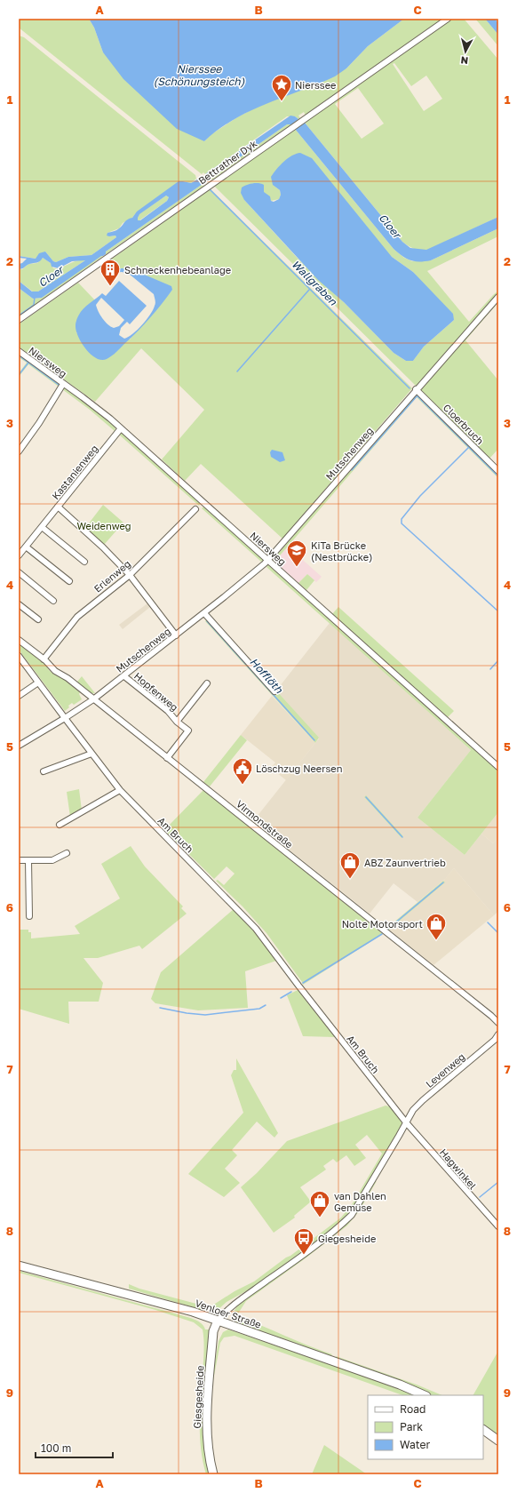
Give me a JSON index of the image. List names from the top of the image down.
{
  "streets": {
    "main road": ["Venloer Straße", "Giesgesheide"],
    "street": [
      "Bettrather Dyk",
      "Niersweg",
      "Cloerbruch",
      "Mutschenweg",
      "Kastanienweg",
      "Erlenweg",
      "Hopfenweg",
      "Virmondstraße",
      "Am Bruch",
      "Levenweg",
      "Hagwinkel"
    ]
  },
  "crossings": [
    ["Niersweg", "Mutschenweg"],
    ["Niersweg", "Kastanienweg"],
    ["Cloerbruch", "Mutschenweg"],
    ["Mutschenweg", "Hopfenweg"],
    ["Mutschenweg", "Virmondstraße"],
    ["Mutschenweg", "Am Bruch"],
    ["Erlenweg", "Virmondstraße"],
    ["Hopfenweg", "Virmondstraße"],
    ["Am Bruch", "Levenweg"],
    ["Am Bruch", "Hagwinkel"],
    ["Levenweg", "Hagwinkel"],
    ["Venloer Straße", "Giesgesheide"]
  ],
  "water": [
    "Nierssee (Schönungsteich)",
    "Cloer",
    "Wallgraben",
    "Hofflöth"
  ],
  "parks": ["Weidenweg"],
  "places": {
    "place": ["Nierssee"],
    "building": ["Schneckenhebeanlage"],
    "school or university": ["KiTa Brücke (Nestbrücke)"],
    "public building": ["Löschzug Neersen"],
    "shop": ["ABZ Zaunvertrieb", "Nolte Motorsport", "van Dahlen Gemüse"],
    "bus stop": ["Giegesheide"]
  },
  "legend": ["Road", "Park", "Water"],
  "scale_bar": "100 m",
  "north": "bottom",
  "grid": {
    "columns": ["A", "B", "C"],
    "rows": [
      "1",
      "2",
      "3",
      "4",
      "5",
      "6",
      "7",
      "8",
      "9"
    ]
  }
}
